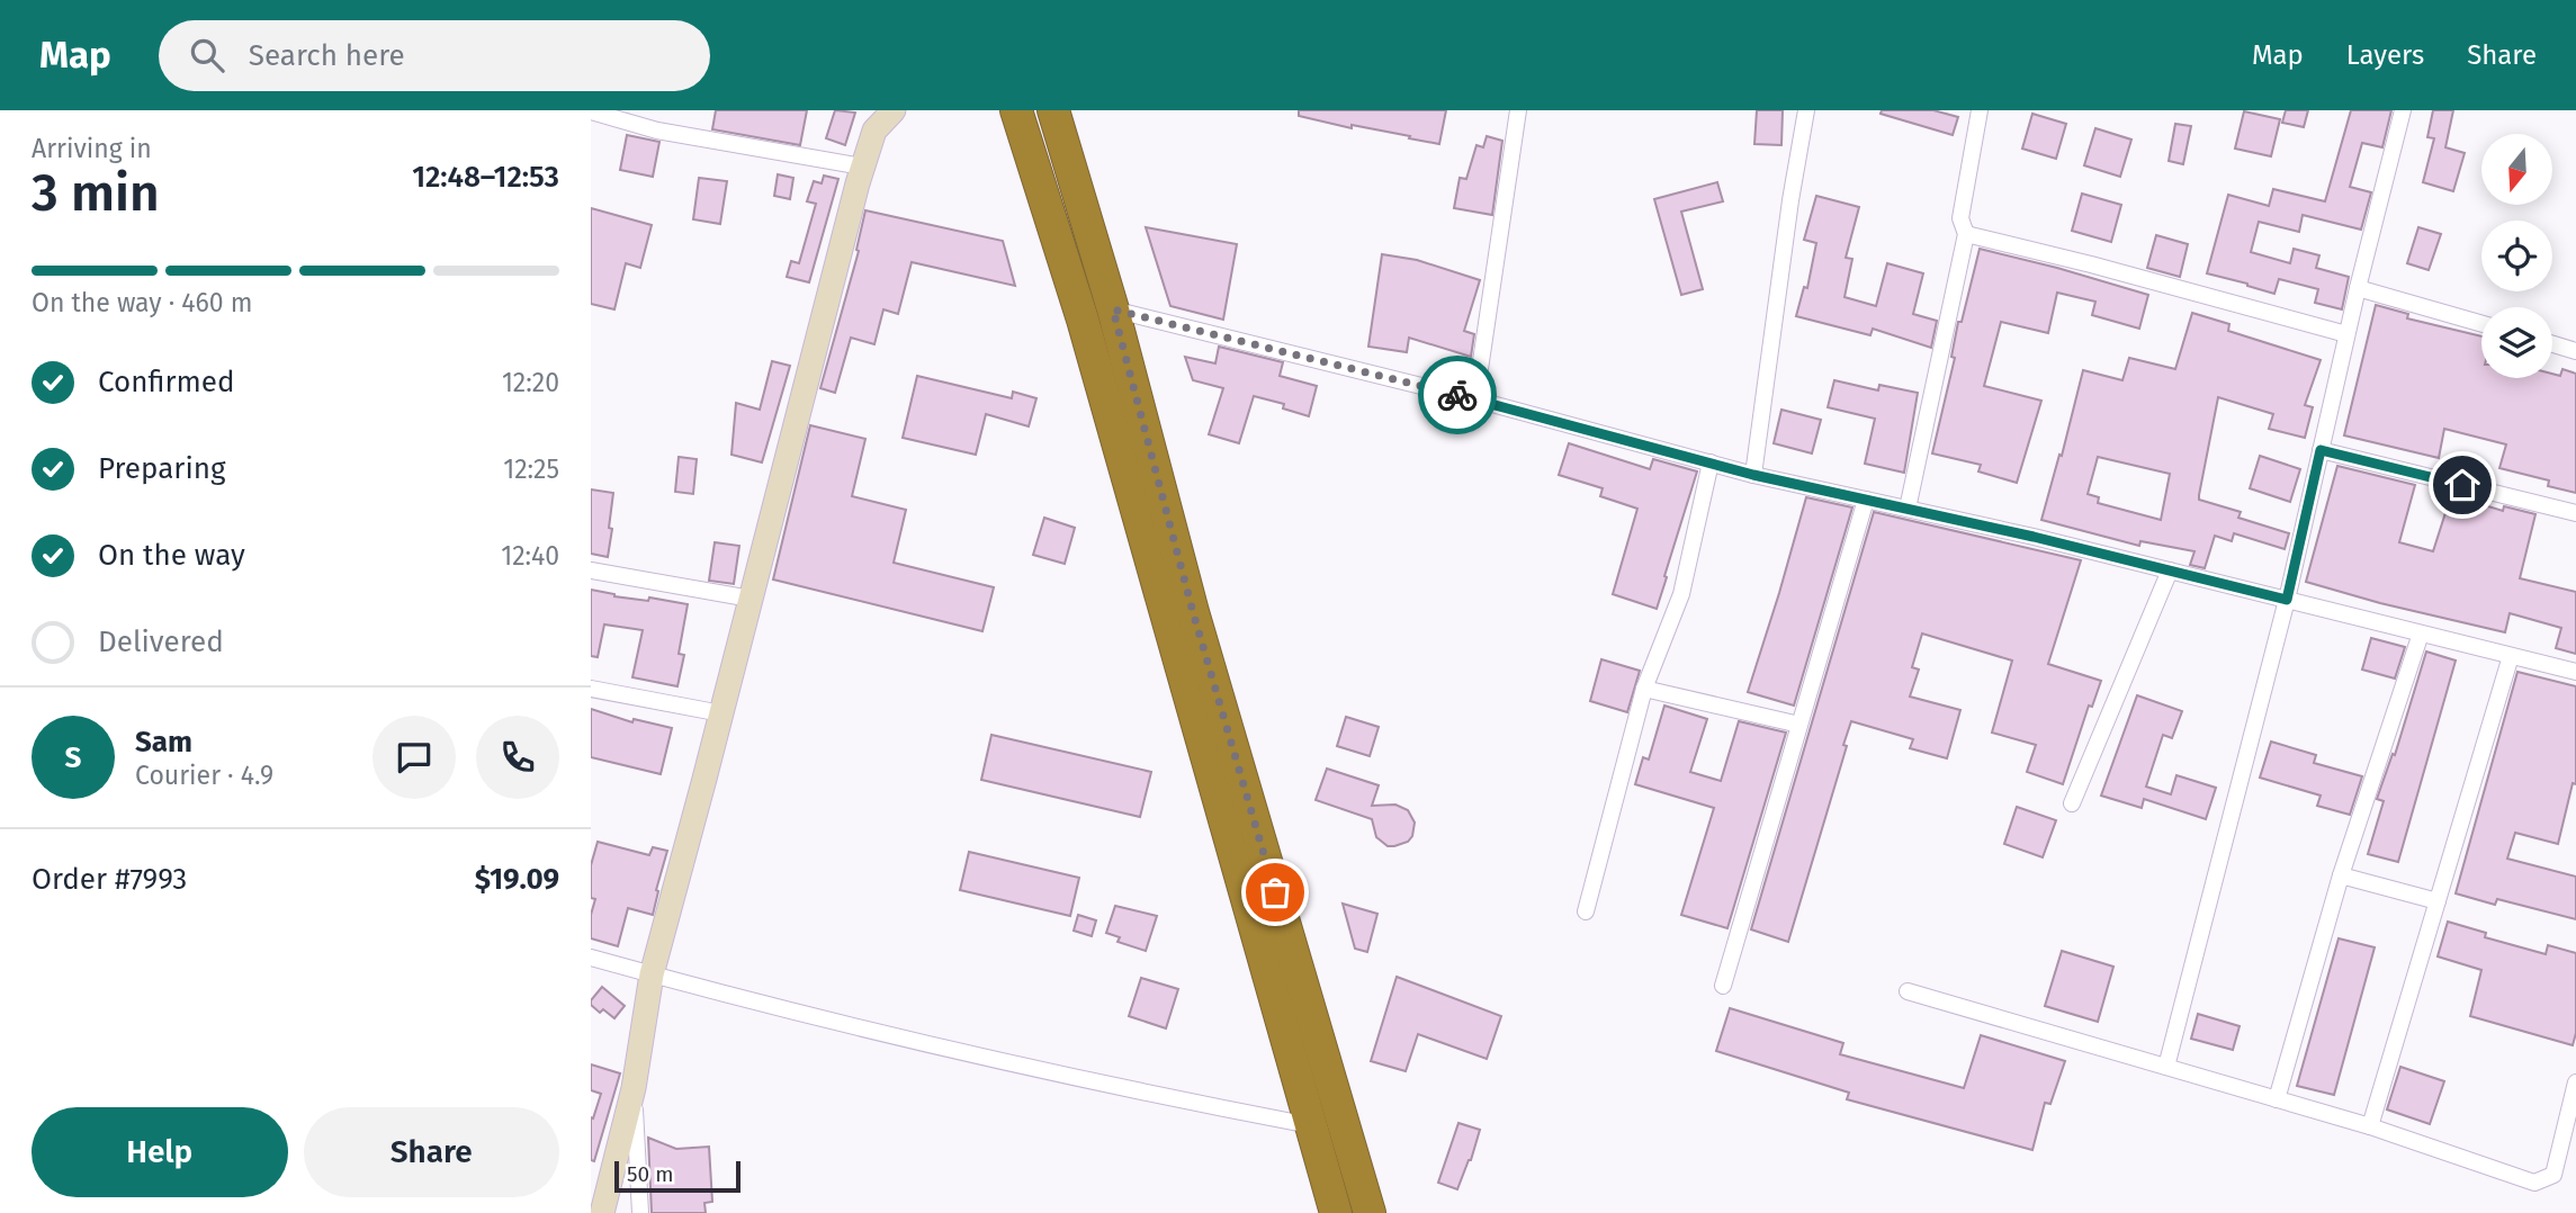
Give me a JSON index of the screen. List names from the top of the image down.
{
  "scale_bar": "50 m",
  "north": "bottom",
  "page": {
    "header": "Map",
    "search": "Search here",
    "nav": ["Map", "Layers", "Share"],
    "heading": ["3 min", "Arriving in", "12:48–12:53"],
    "panel": [
      "Sam",
      "Courier · 4.9",
      "Order #7993",
      "$19.09"
    ],
    "bar": "On the way · 460 m",
    "list": [
      ["Confirmed", "12:20"],
      ["Preparing", "12:25"],
      ["On the way", "12:40"],
      "Delivered"
    ],
    "round": "S",
    "buttons": ["Help", "Share"],
    "scale": "50 m"
  }
}
